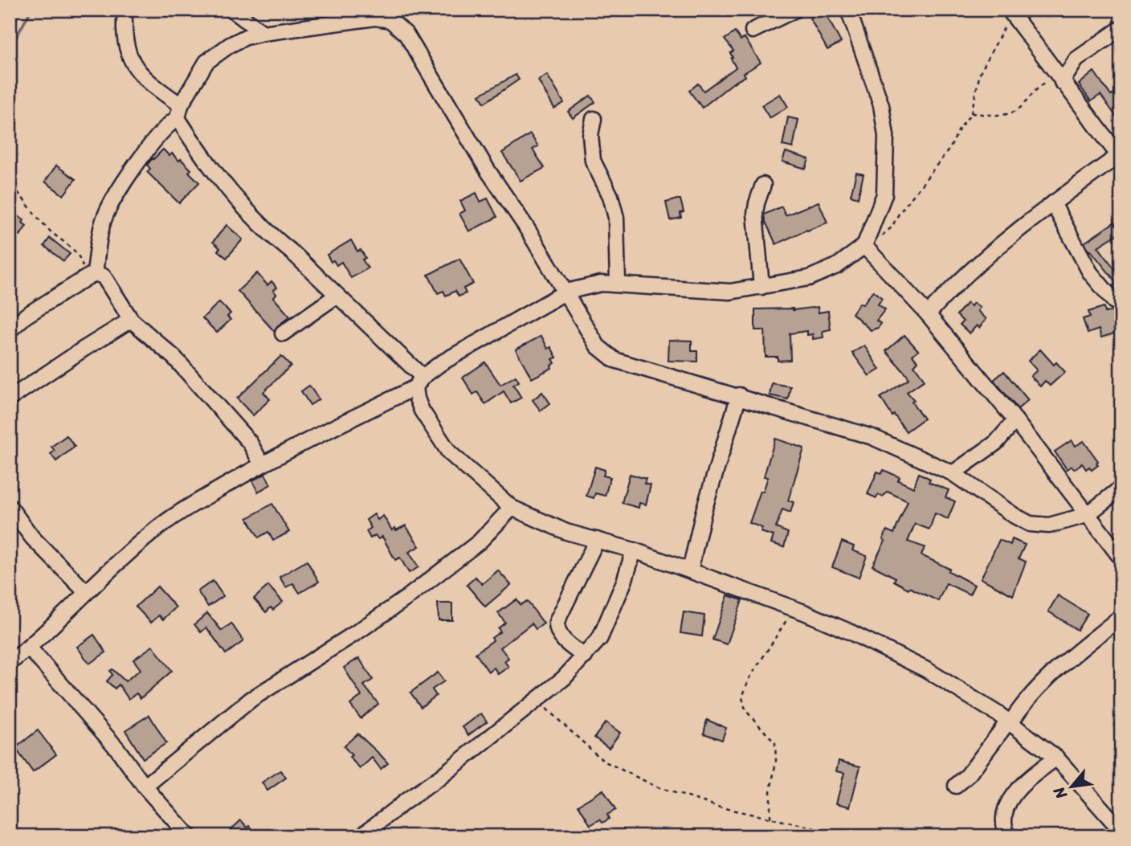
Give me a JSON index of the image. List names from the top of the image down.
{
  "north": "bottom left"
}
